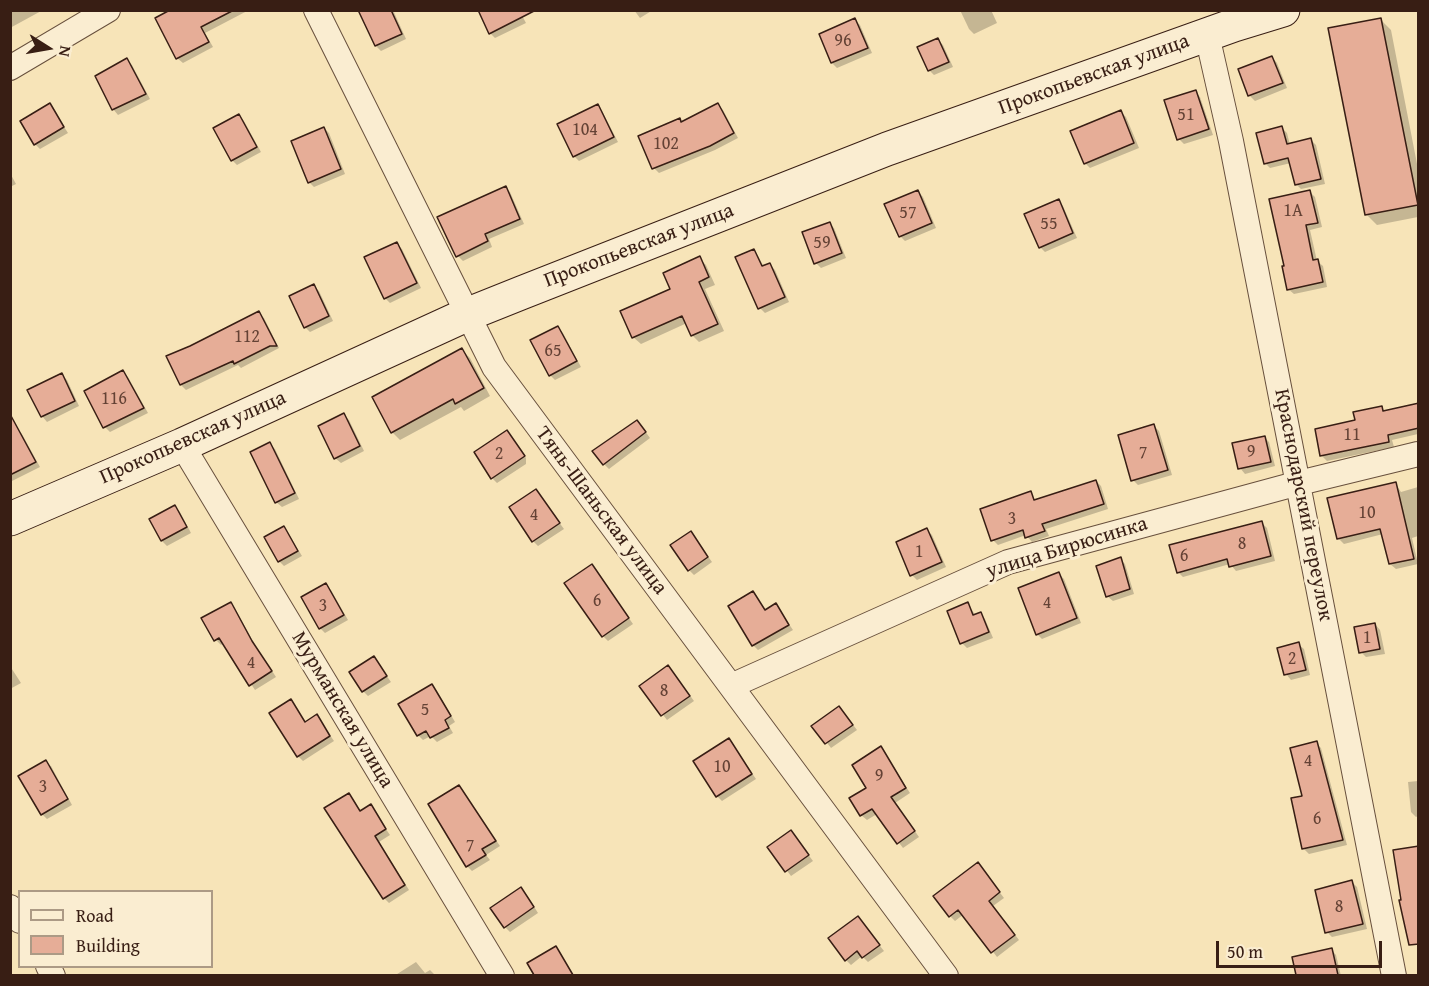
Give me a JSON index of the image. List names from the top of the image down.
{
  "streets": {
    "main road": ["Прокопьевская улица"],
    "street": [
      "Краснодарский переулок",
      "Тянь-Шаньская улица",
      "улица Бирюсинка",
      "Мурманская улица"
    ]
  },
  "crossings": [
    ["Прокопьевская улица", "Краснодарский переулок"],
    ["Прокопьевская улица", "Тянь-Шаньская улица"],
    ["Прокопьевская улица", "Мурманская улица"],
    ["Краснодарский переулок", "улица Бирюсинка"],
    ["Тянь-Шаньская улица", "улица Бирюсинка"]
  ],
  "house_numbers": [
    "96",
    "51",
    "104",
    "102",
    "1А",
    "57",
    "55",
    "59",
    "112",
    "65",
    "116",
    "11",
    "9",
    "7",
    "2",
    "10",
    "4",
    "3",
    "8",
    "1",
    "6",
    "6",
    "4",
    "3",
    "1",
    "2",
    "4",
    "8",
    "5",
    "4",
    "10",
    "9",
    "3",
    "6",
    "7",
    "8"
  ],
  "legend": ["Road", "Building"],
  "scale_bar": "50 m",
  "north": "right"
}
